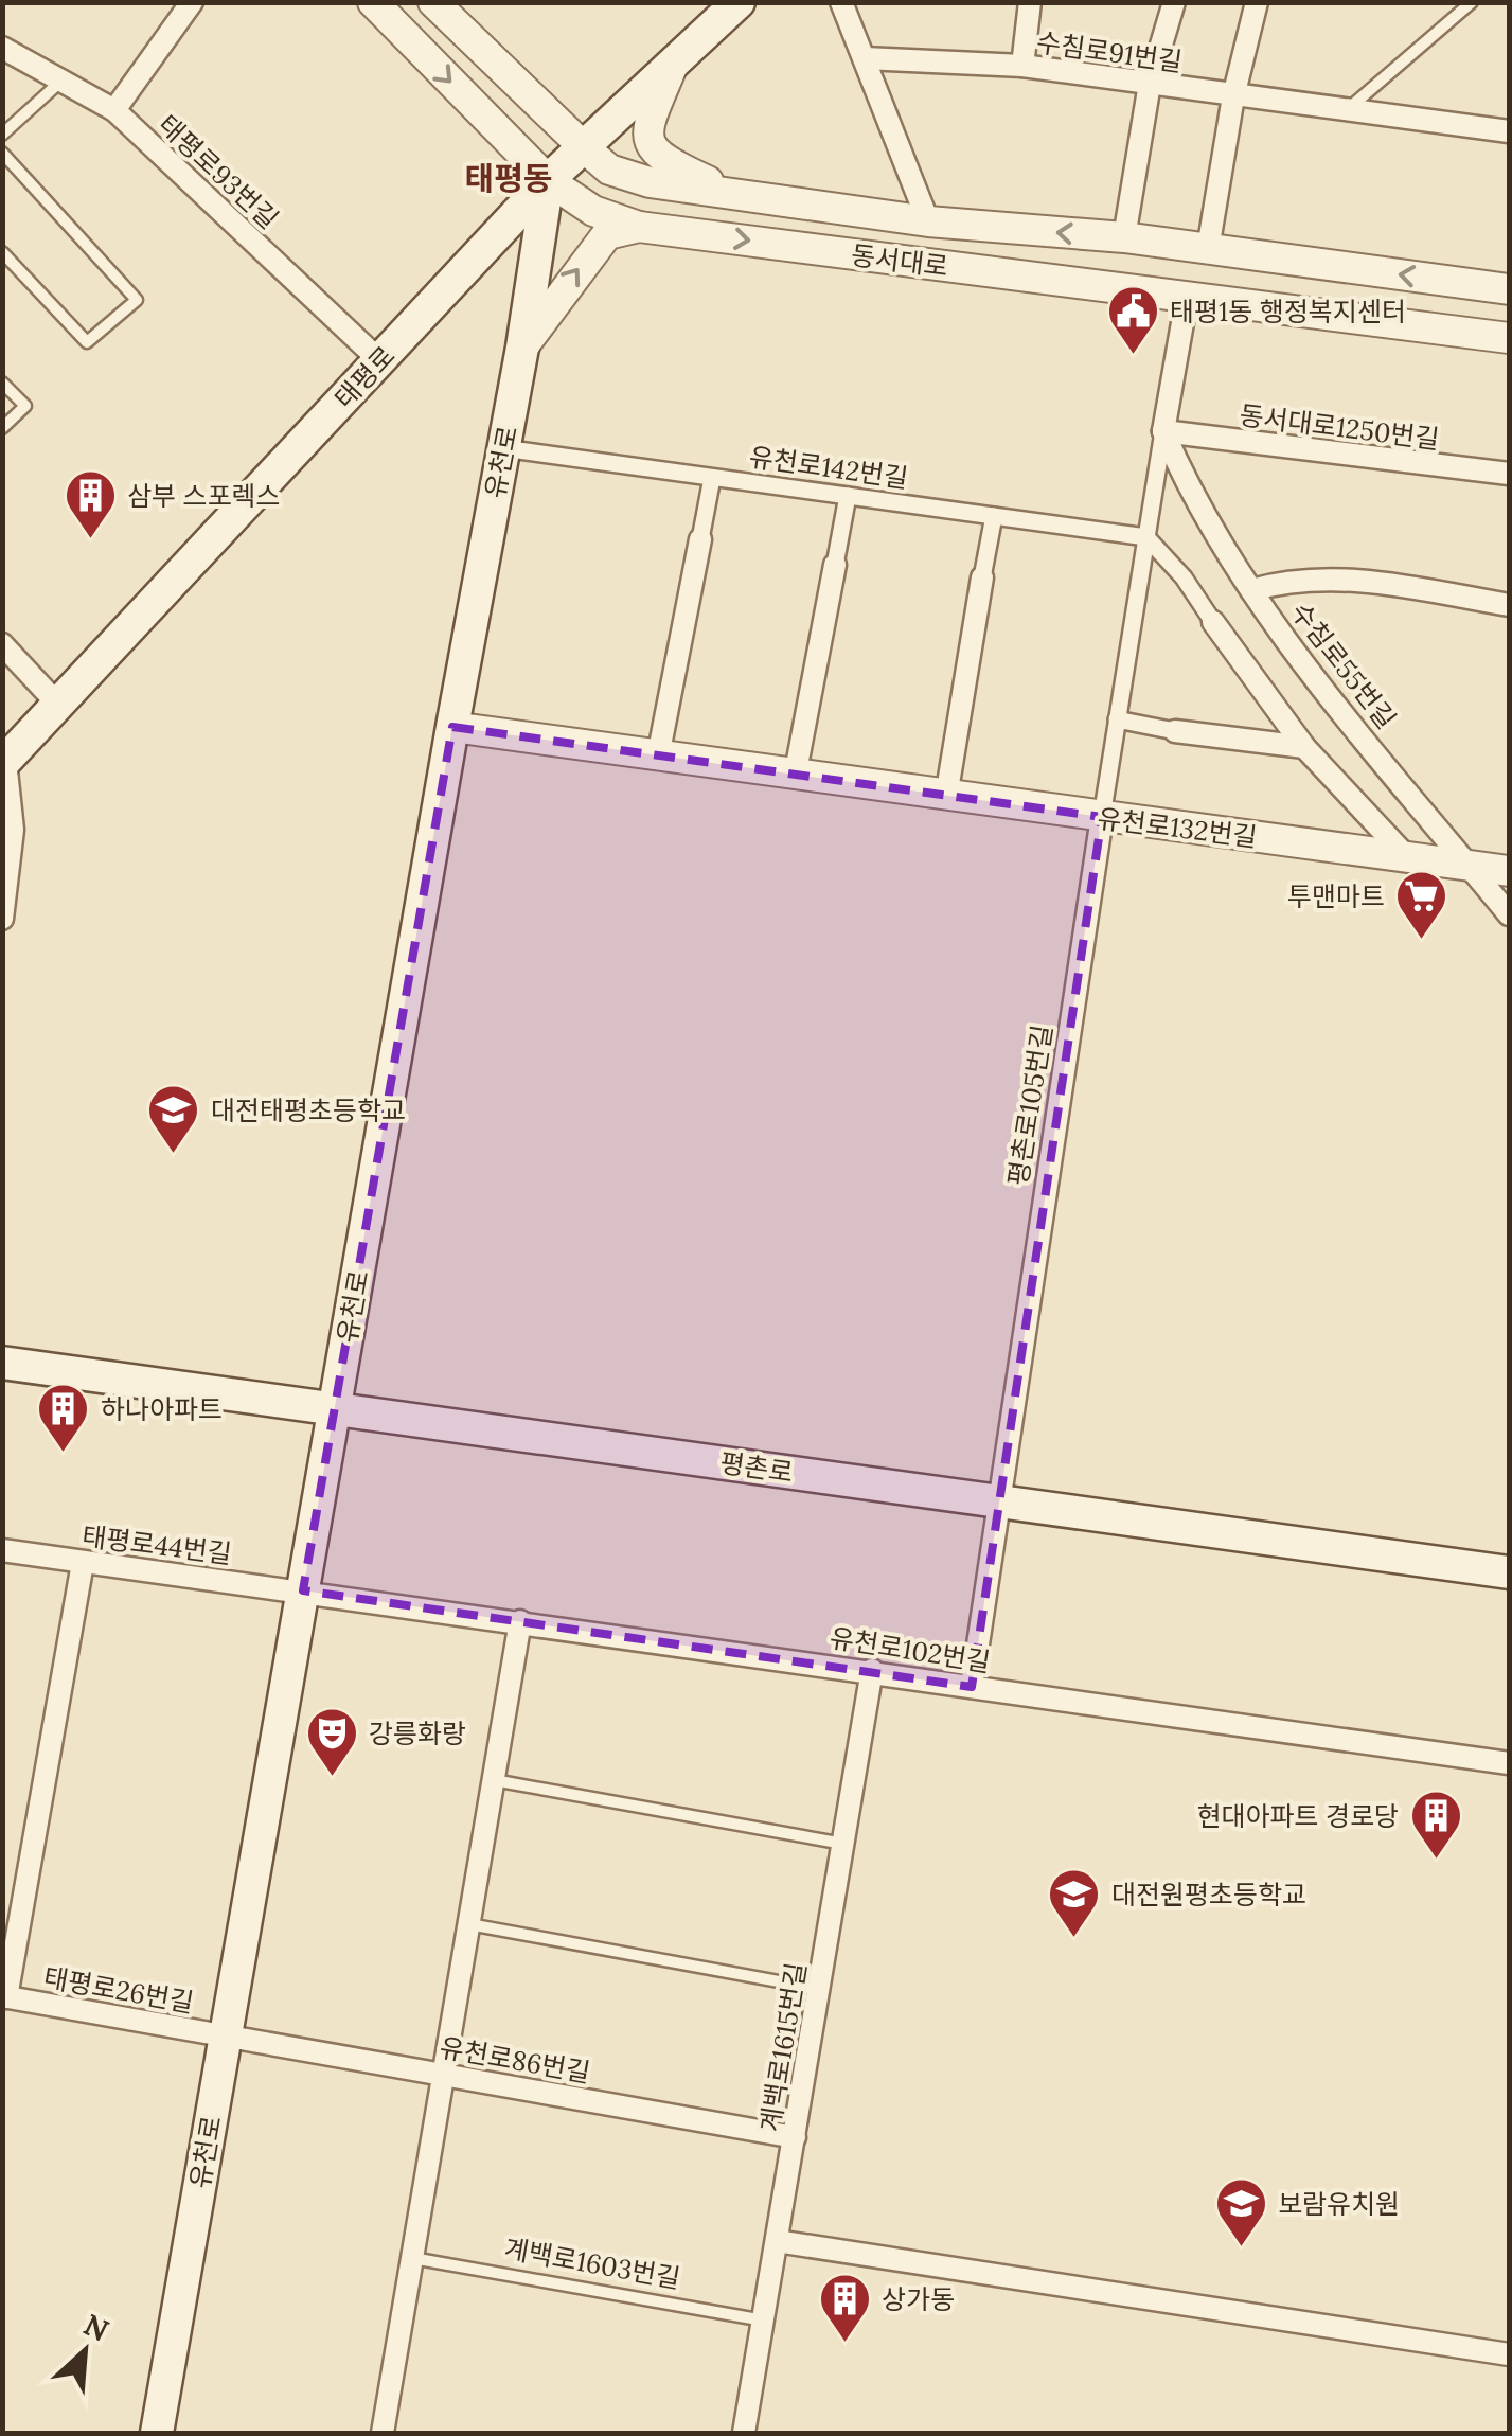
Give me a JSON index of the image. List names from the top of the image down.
{
  "streets": {
    "main road": ["태평로", "유천로", "평촌로"],
    "street": [
      "수침로91번길",
      "태평로93번길",
      "동서대로",
      "동서대로1250번길",
      "유천로142번길",
      "수침로55번길",
      "유천로132번길",
      "평촌로105번길",
      "태평로44번길",
      "유천로102번길",
      "태평로26번길",
      "계백로1615번길",
      "유천로86번길"
    ],
    "lane": ["계백로1603번길"]
  },
  "crossings": [
    ["수침로91번길", "동서대로"],
    ["태평로93번길", "태평로"],
    ["동서대로", "태평로"],
    ["동서대로", "유천로"],
    ["동서대로", "평촌로105번길"],
    ["태평로", "유천로"],
    ["동서대로1250번길", "수침로55번길"],
    ["동서대로1250번길", "평촌로105번길"],
    ["유천로", "유천로142번길"],
    ["유천로", "유천로132번길"],
    ["유천로", "평촌로"],
    ["유천로", "태평로44번길"],
    ["유천로", "유천로102번길"],
    ["유천로", "태평로26번길"],
    ["유천로", "유천로86번길"],
    ["유천로142번길", "평촌로105번길"],
    ["수침로55번길", "유천로132번길"],
    ["수침로55번길", "평촌로105번길"],
    ["유천로132번길", "평촌로105번길"],
    ["평촌로105번길", "평촌로"],
    ["평촌로105번길", "유천로102번길"],
    ["태평로44번길", "유천로102번길"],
    ["유천로102번길", "계백로1615번길"],
    ["태평로26번길", "유천로86번길"],
    ["계백로1615번길", "유천로86번길"],
    ["계백로1615번길", "계백로1603번길"]
  ],
  "districts": ["태평동"],
  "places": {
    "public building": ["태평1동 행정복지센터"],
    "building": [
      "삼부 스포렉스",
      "하나아파트",
      "현대아파트 경로당",
      "상가동"
    ],
    "supermarket": ["투맨마트"],
    "school or university": ["대전태평초등학교", "대전원평초등학교", "보람유치원"],
    "theatre": ["강릉화랑"]
  },
  "north": "top right"
}
